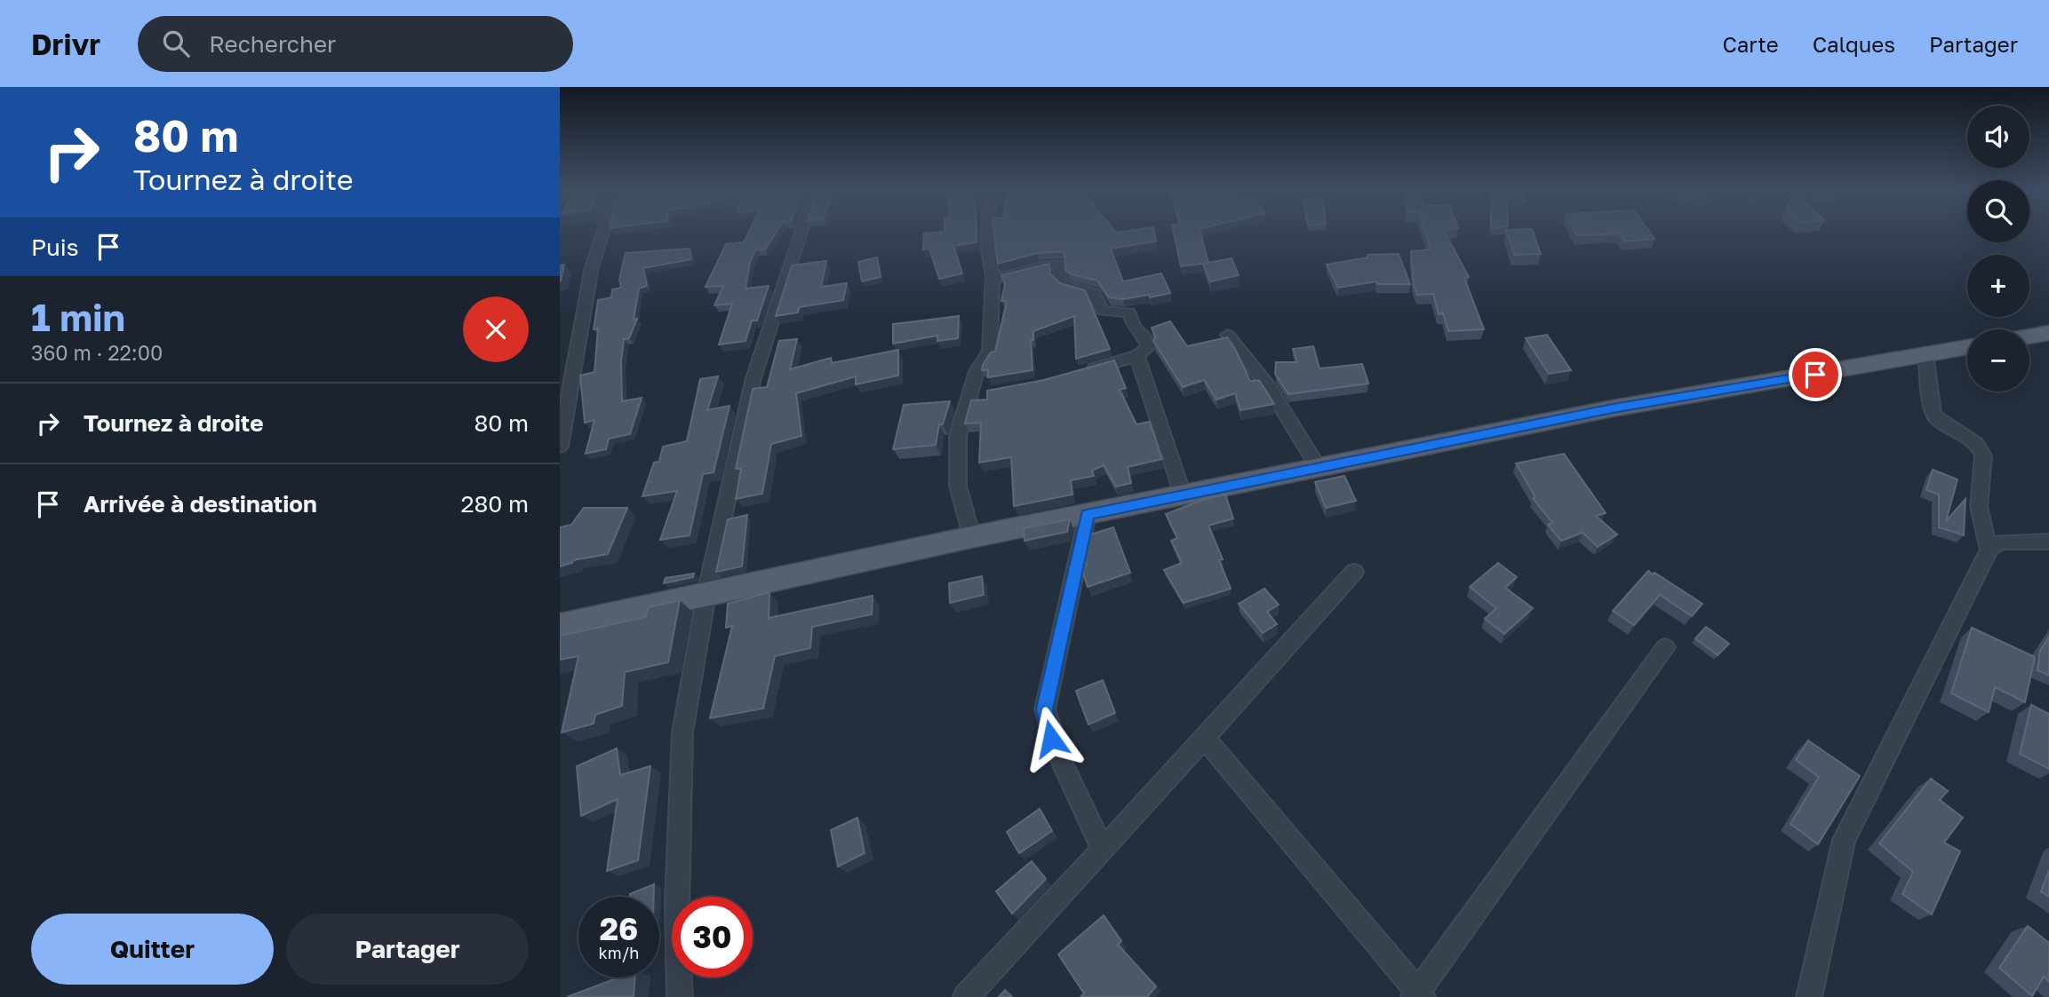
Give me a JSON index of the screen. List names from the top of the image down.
{
  "page": {
    "header": "Drivr",
    "search": "Rechercher",
    "nav": ["Carte", "Calques", "Partager"],
    "turn": ["80 m", "Tournez à droite"],
    "map_buttons": ["+", "−"],
    "then": "Puis",
    "heading": ["1 min", "360 m · 22:00"],
    "list": [
      {
        "name": "Tournez à droite",
        "value": "80 m"
      },
      {
        "name": "Arrivée à destination",
        "value": "280 m"
      }
    ],
    "speed": "26 km/h",
    "limit": "30",
    "buttons": ["Quitter", "Partager"]
  }
}
